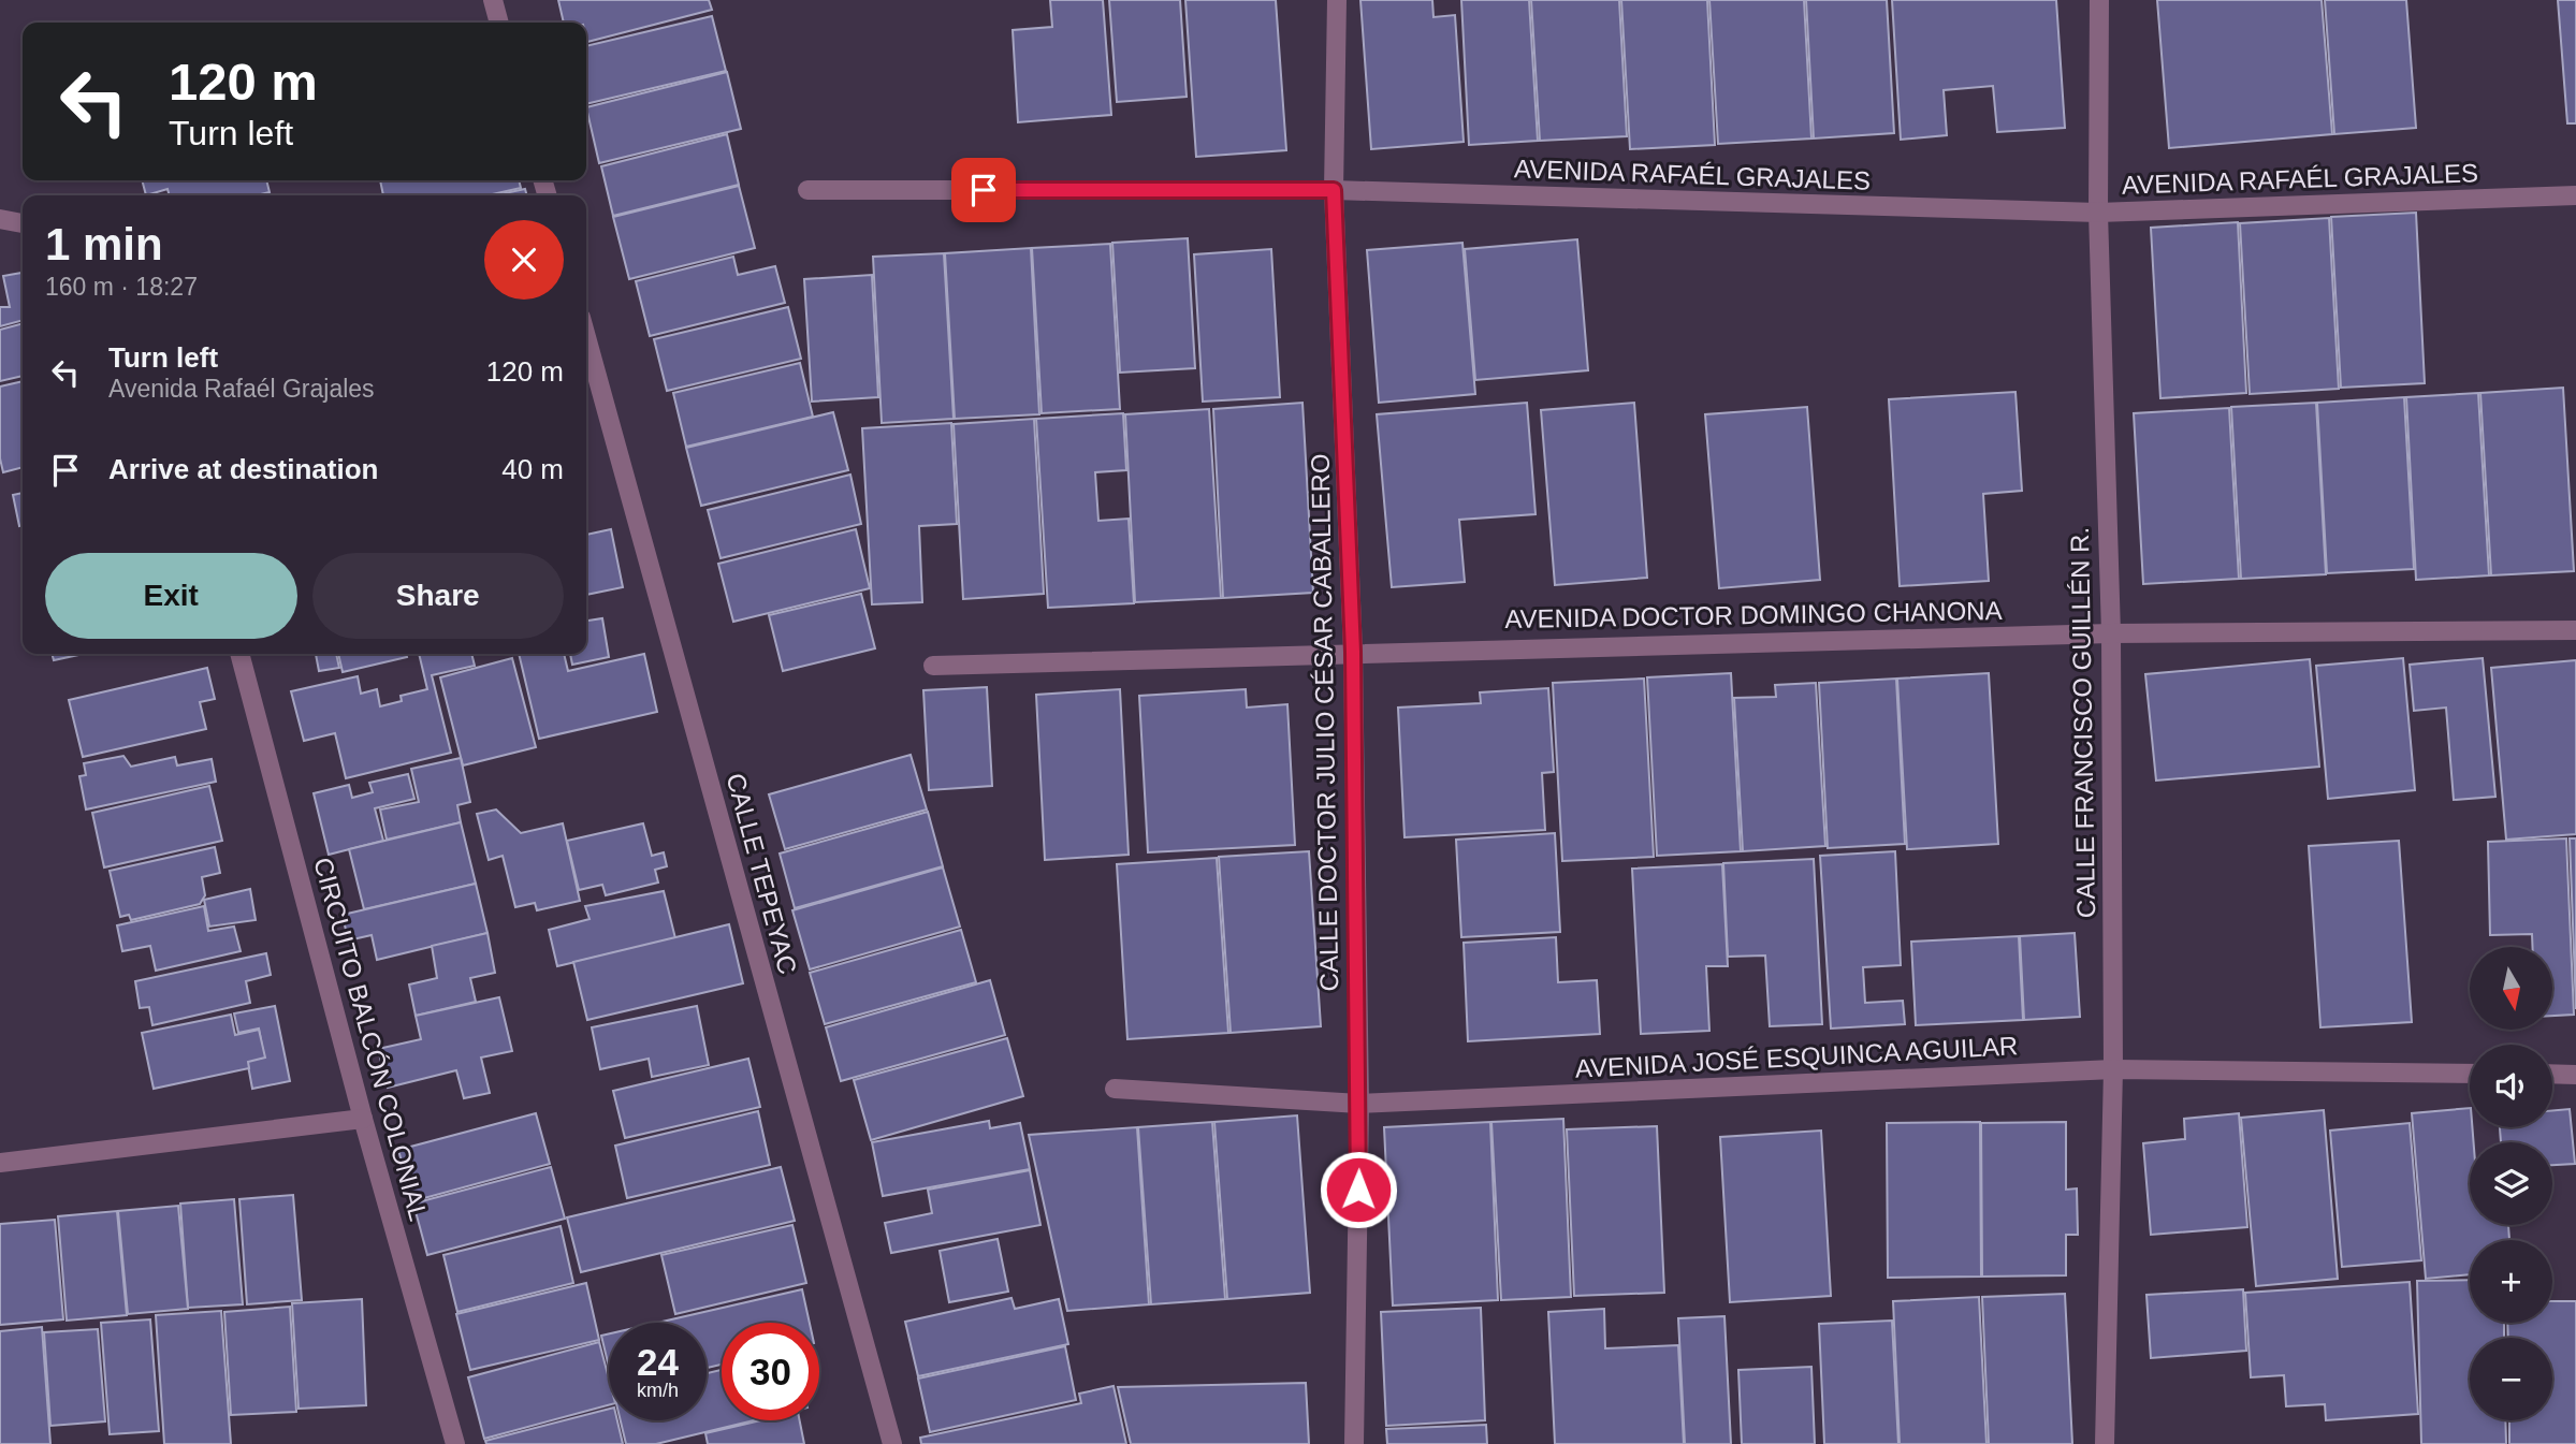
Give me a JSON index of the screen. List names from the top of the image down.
{
  "streets": {
    "street": [
      "AVENIDA RAFAÉL GRAJALES",
      "AVENIDA DOCTOR DOMINGO CHANONA",
      "CALLE DOCTOR JULIO CÉSAR CABALLERO",
      "CALLE FRANCISCO GUILLÉN R.",
      "CALLE TEPEYAC",
      "CIRCUITO BALCÓN COLONIAL",
      "AVENIDA JOSÉ ESQUINCA AGUILAR"
    ]
  },
  "crossings": [
    ["AVENIDA RAFAÉL GRAJALES", "CALLE DOCTOR JULIO CÉSAR CABALLERO"],
    ["AVENIDA RAFAÉL GRAJALES", "CALLE FRANCISCO GUILLÉN R."],
    ["AVENIDA DOCTOR DOMINGO CHANONA", "CALLE DOCTOR JULIO CÉSAR CABALLERO"],
    ["AVENIDA DOCTOR DOMINGO CHANONA", "CALLE FRANCISCO GUILLÉN R."],
    ["CALLE DOCTOR JULIO CÉSAR CABALLERO", "AVENIDA JOSÉ ESQUINCA AGUILAR"],
    ["CALLE FRANCISCO GUILLÉN R.", "AVENIDA JOSÉ ESQUINCA AGUILAR"]
  ],
  "north": "bottom",
  "page": {
    "turn": ["120 m", "Turn left"],
    "heading": ["1 min", "160 m · 18:27"],
    "list": [
      {
        "name": "Turn left",
        "note": "Avenida Rafaél Grajales",
        "value": "120 m"
      },
      {
        "name": "Arrive at destination",
        "value": "40 m"
      }
    ],
    "buttons": ["Exit", "Share"],
    "map_buttons": ["+", "−"],
    "speed": "24 km/h",
    "limit": "30"
  }
}
